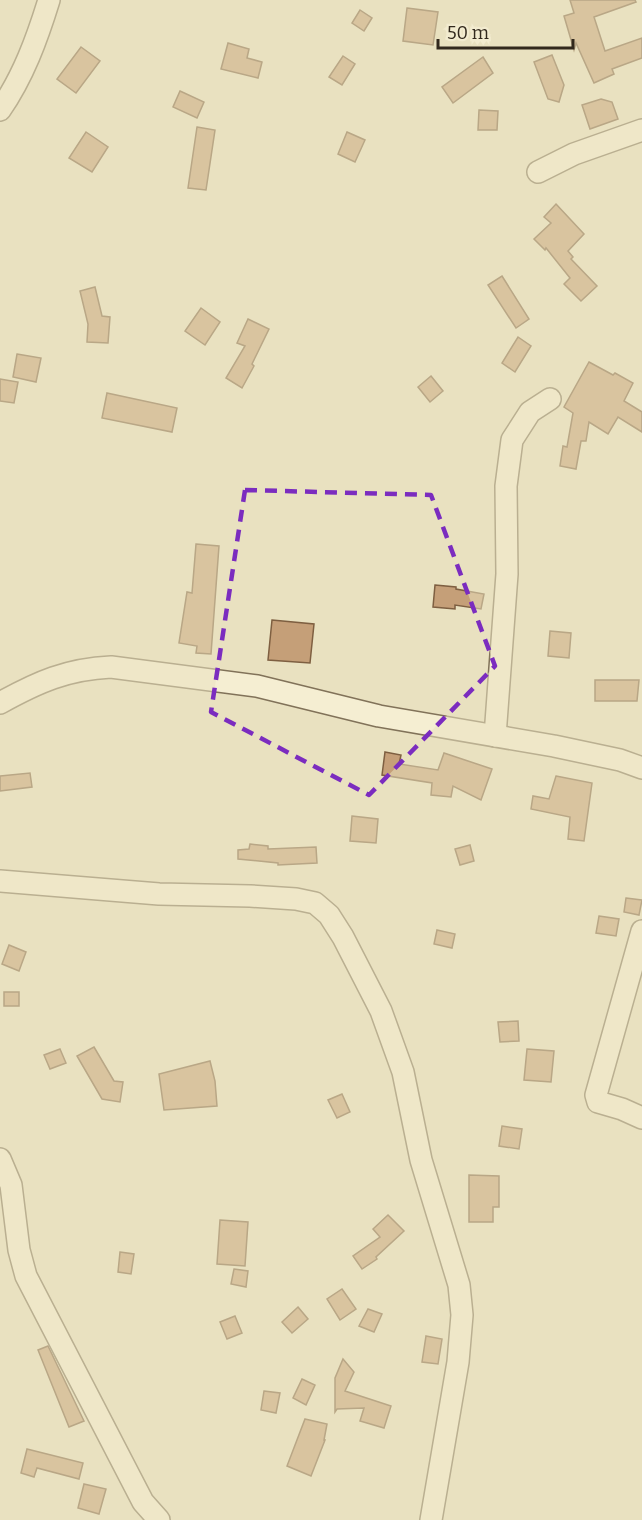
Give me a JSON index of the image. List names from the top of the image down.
{
  "scale_bar": "50 m"
}
